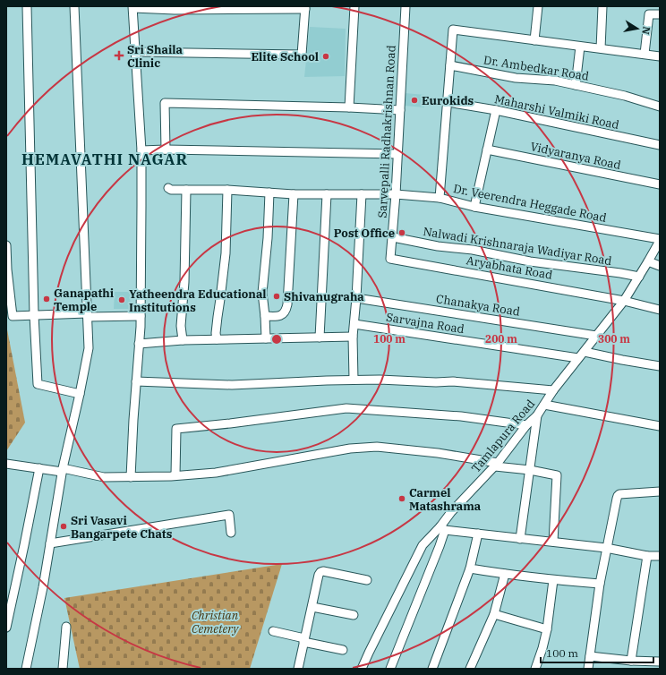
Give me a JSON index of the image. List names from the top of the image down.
{
  "streets": {
    "street": [
      "Dr. Ambedkar Road",
      "Maharshi Valmiki Road",
      "Sarvepalli Radhakrishnan Road",
      "Vidyaranya Road",
      "Dr. Veerendra Heggade Road",
      "Nalwadi Krishnaraja Wadiyar Road",
      "Aryabhata Road",
      "Chanakya Road",
      "Sarvajna Road",
      "Tamlapura Road"
    ]
  },
  "crossings": [
    ["Sarvepalli Radhakrishnan Road", "Dr. Veerendra Heggade Road"],
    ["Sarvepalli Radhakrishnan Road", "Nalwadi Krishnaraja Wadiyar Road"],
    ["Sarvepalli Radhakrishnan Road", "Aryabhata Road"],
    ["Dr. Veerendra Heggade Road", "Tamlapura Road"],
    ["Nalwadi Krishnaraja Wadiyar Road", "Tamlapura Road"],
    ["Aryabhata Road", "Tamlapura Road"],
    ["Chanakya Road", "Tamlapura Road"],
    ["Sarvajna Road", "Tamlapura Road"]
  ],
  "districts": ["HEMAVATHI NAGAR"],
  "parks": ["Christian Cemetery"],
  "places": {
    "health": ["Sri Shaila Clinic"],
    "other": [
      "Elite School",
      "Eurokids",
      "Post Office",
      "Shivanugraha",
      "Ganapathi Temple",
      "Yatheendra Educational Institutions",
      "Carmel Matashrama",
      "Sri Vasavi Bangarpete Chats"
    ]
  },
  "scale_bar": "100 m",
  "north": "right",
  "rings": ["100 m", "200 m", "300 m"]
}
